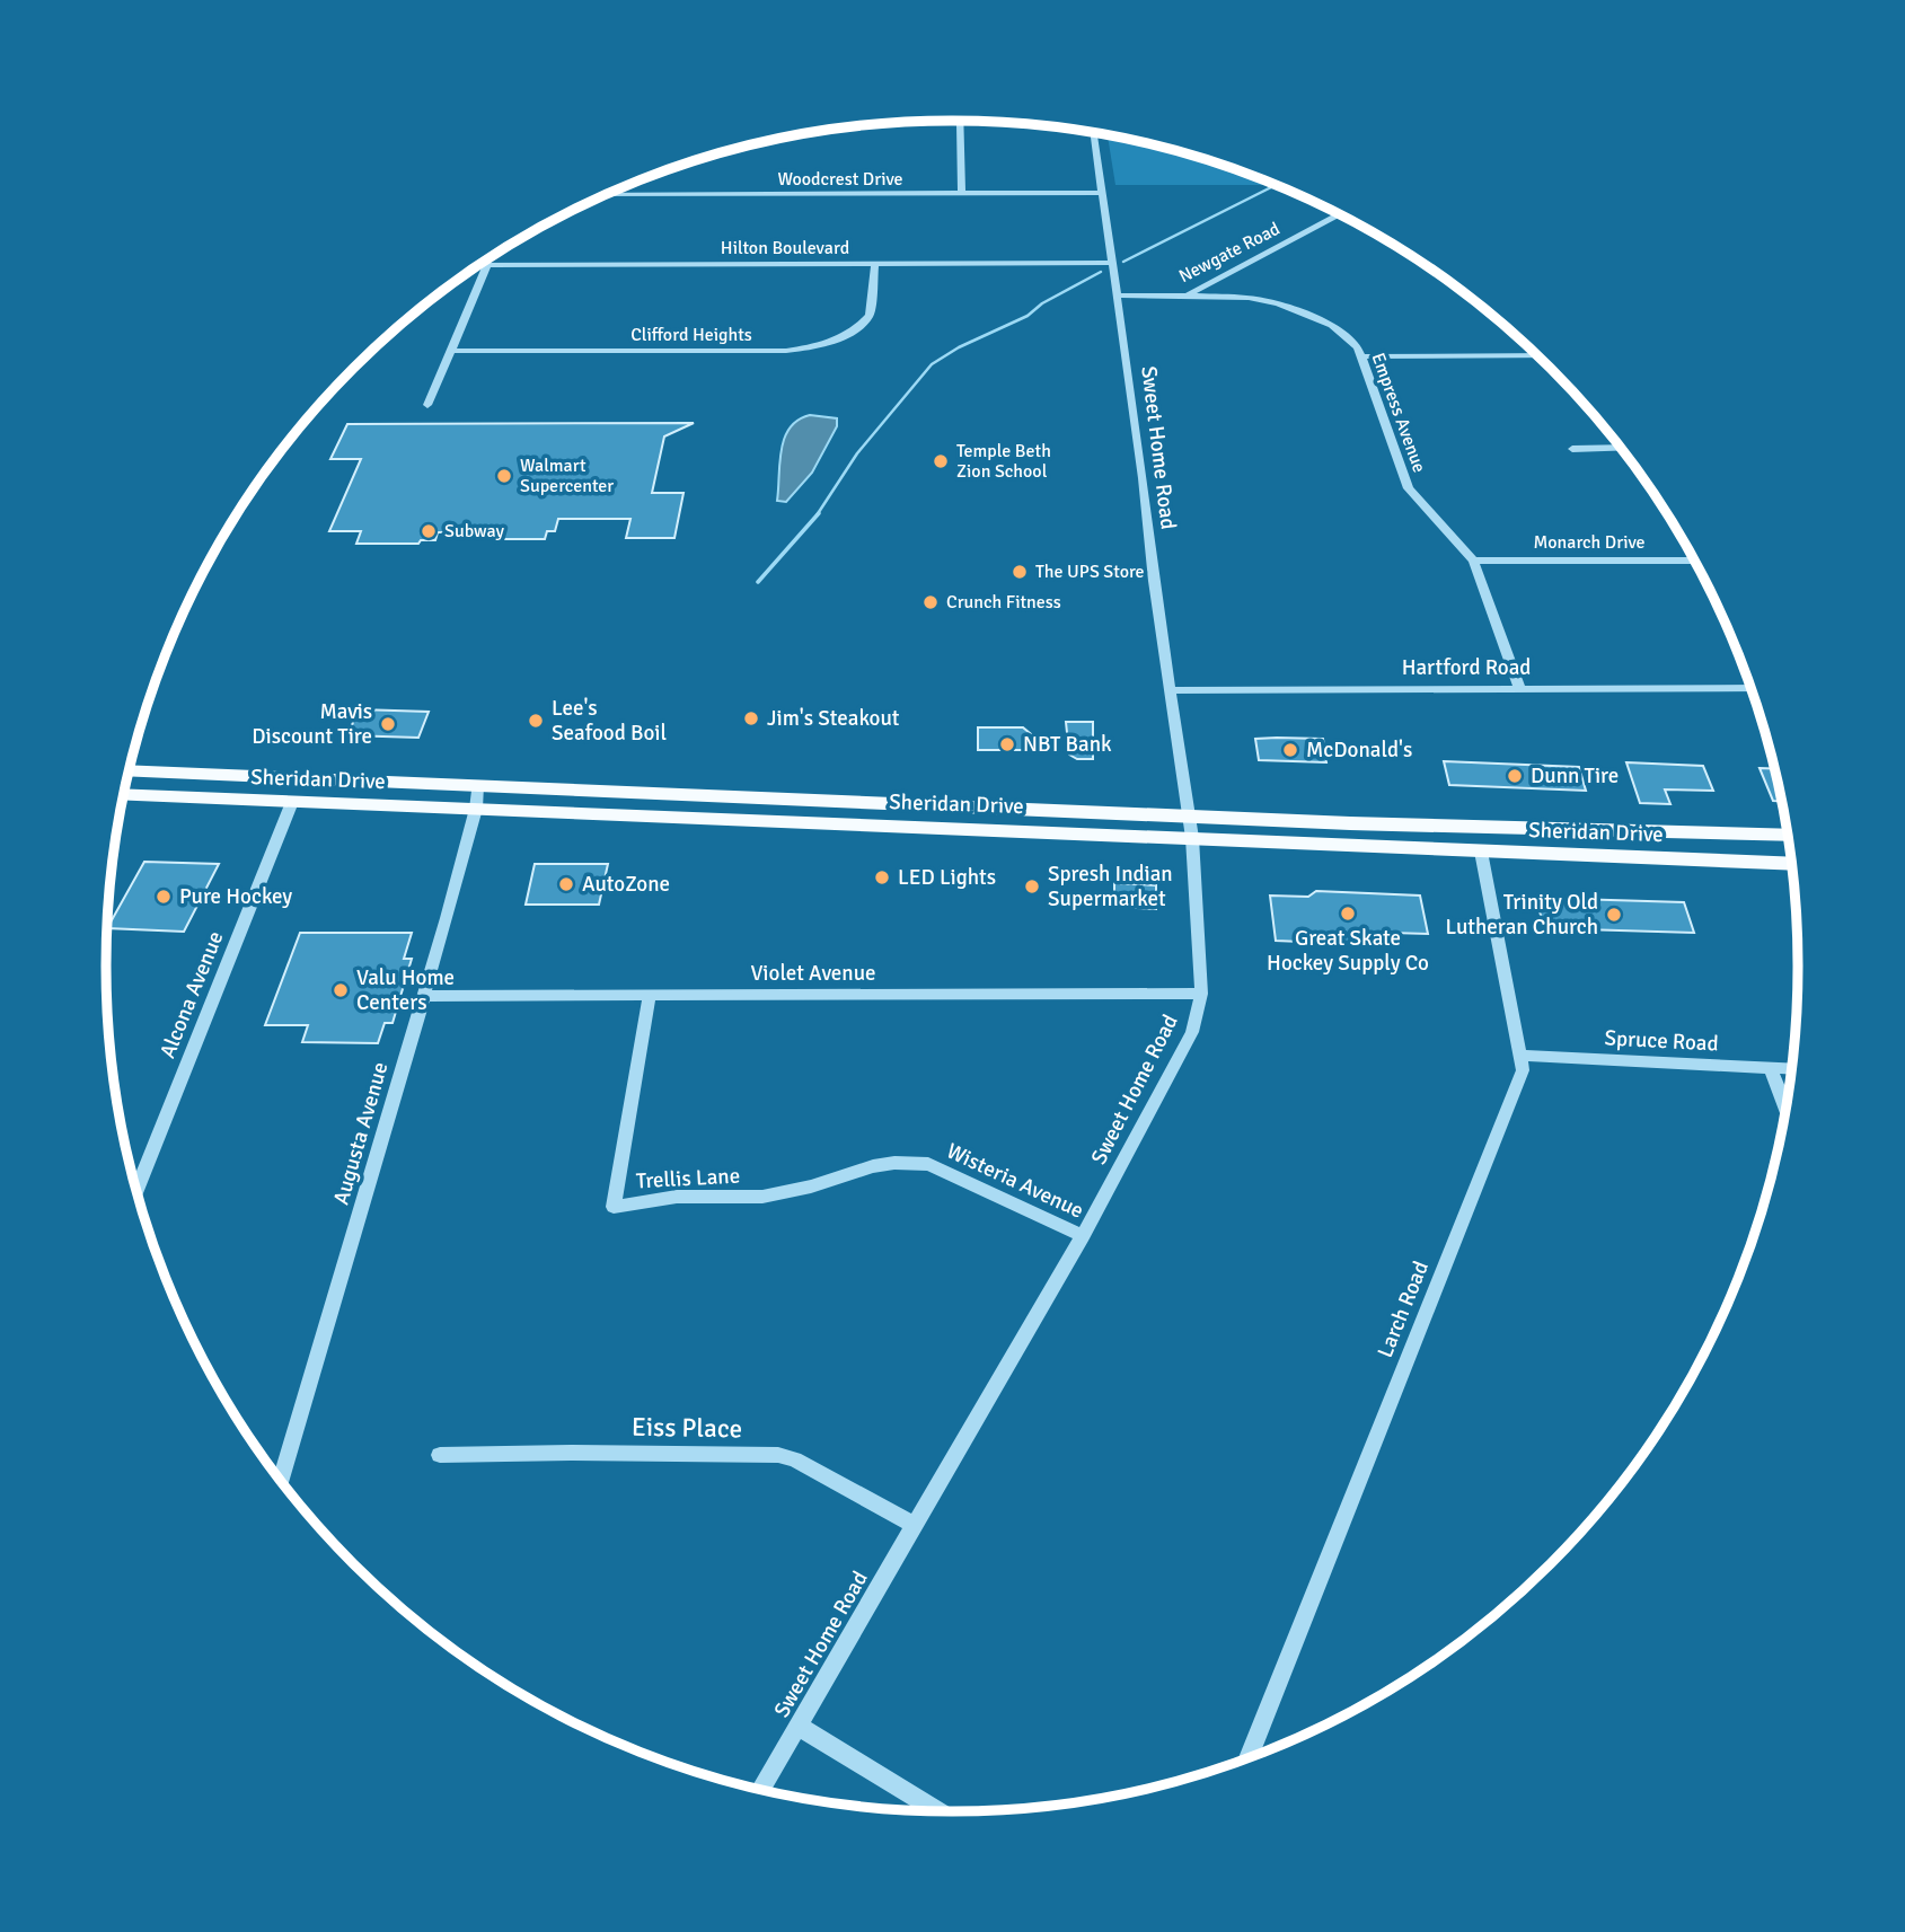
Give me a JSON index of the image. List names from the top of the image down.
{
  "streets": {
    "main road": ["Sheridan Drive"],
    "street": [
      "Woodcrest Drive",
      "Hilton Boulevard",
      "Newgate Road",
      "Clifford Heights",
      "Empress Avenue",
      "Sweet Home Road",
      "Monarch Drive",
      "Hartford Road",
      "Violet Avenue",
      "Alcona Avenue",
      "Spruce Road",
      "Augusta Avenue",
      "Trellis Lane",
      "Wisteria Avenue",
      "Larch Road",
      "Eiss Place"
    ]
  },
  "crossings": [
    ["Woodcrest Drive", "Sweet Home Road"],
    ["Hilton Boulevard", "Clifford Heights"],
    ["Hilton Boulevard", "Sweet Home Road"],
    ["Newgate Road", "Empress Avenue"],
    ["Newgate Road", "Sweet Home Road"],
    ["Empress Avenue", "Monarch Drive"],
    ["Empress Avenue", "Hartford Road"],
    ["Sweet Home Road", "Hartford Road"],
    ["Sweet Home Road", "Sheridan Drive"],
    ["Sweet Home Road", "Violet Avenue"],
    ["Sweet Home Road", "Wisteria Avenue"],
    ["Sweet Home Road", "Eiss Place"],
    ["Sheridan Drive", "Alcona Avenue"],
    ["Sheridan Drive", "Augusta Avenue"],
    ["Sheridan Drive", "Larch Road"],
    ["Violet Avenue", "Augusta Avenue"],
    ["Violet Avenue", "Trellis Lane"],
    ["Spruce Road", "Larch Road"],
    ["Trellis Lane", "Wisteria Avenue"]
  ],
  "places": [
    "Temple Beth Zion School",
    "Walmart Supercenter",
    "Subway",
    "The UPS Store",
    "Crunch Fitness",
    "Jim's Steakout",
    "Lee's Seafood Boil",
    "Mavis Discount Tire",
    "NBT Bank",
    "McDonald's",
    "Dunn Tire",
    "LED Lights",
    "AutoZone",
    "Spresh Indian Supermarket",
    "Pure Hockey",
    "Great Skate Hockey Supply Co",
    "Trinity Old Lutheran Church",
    "Valu Home Centers"
  ]
}
